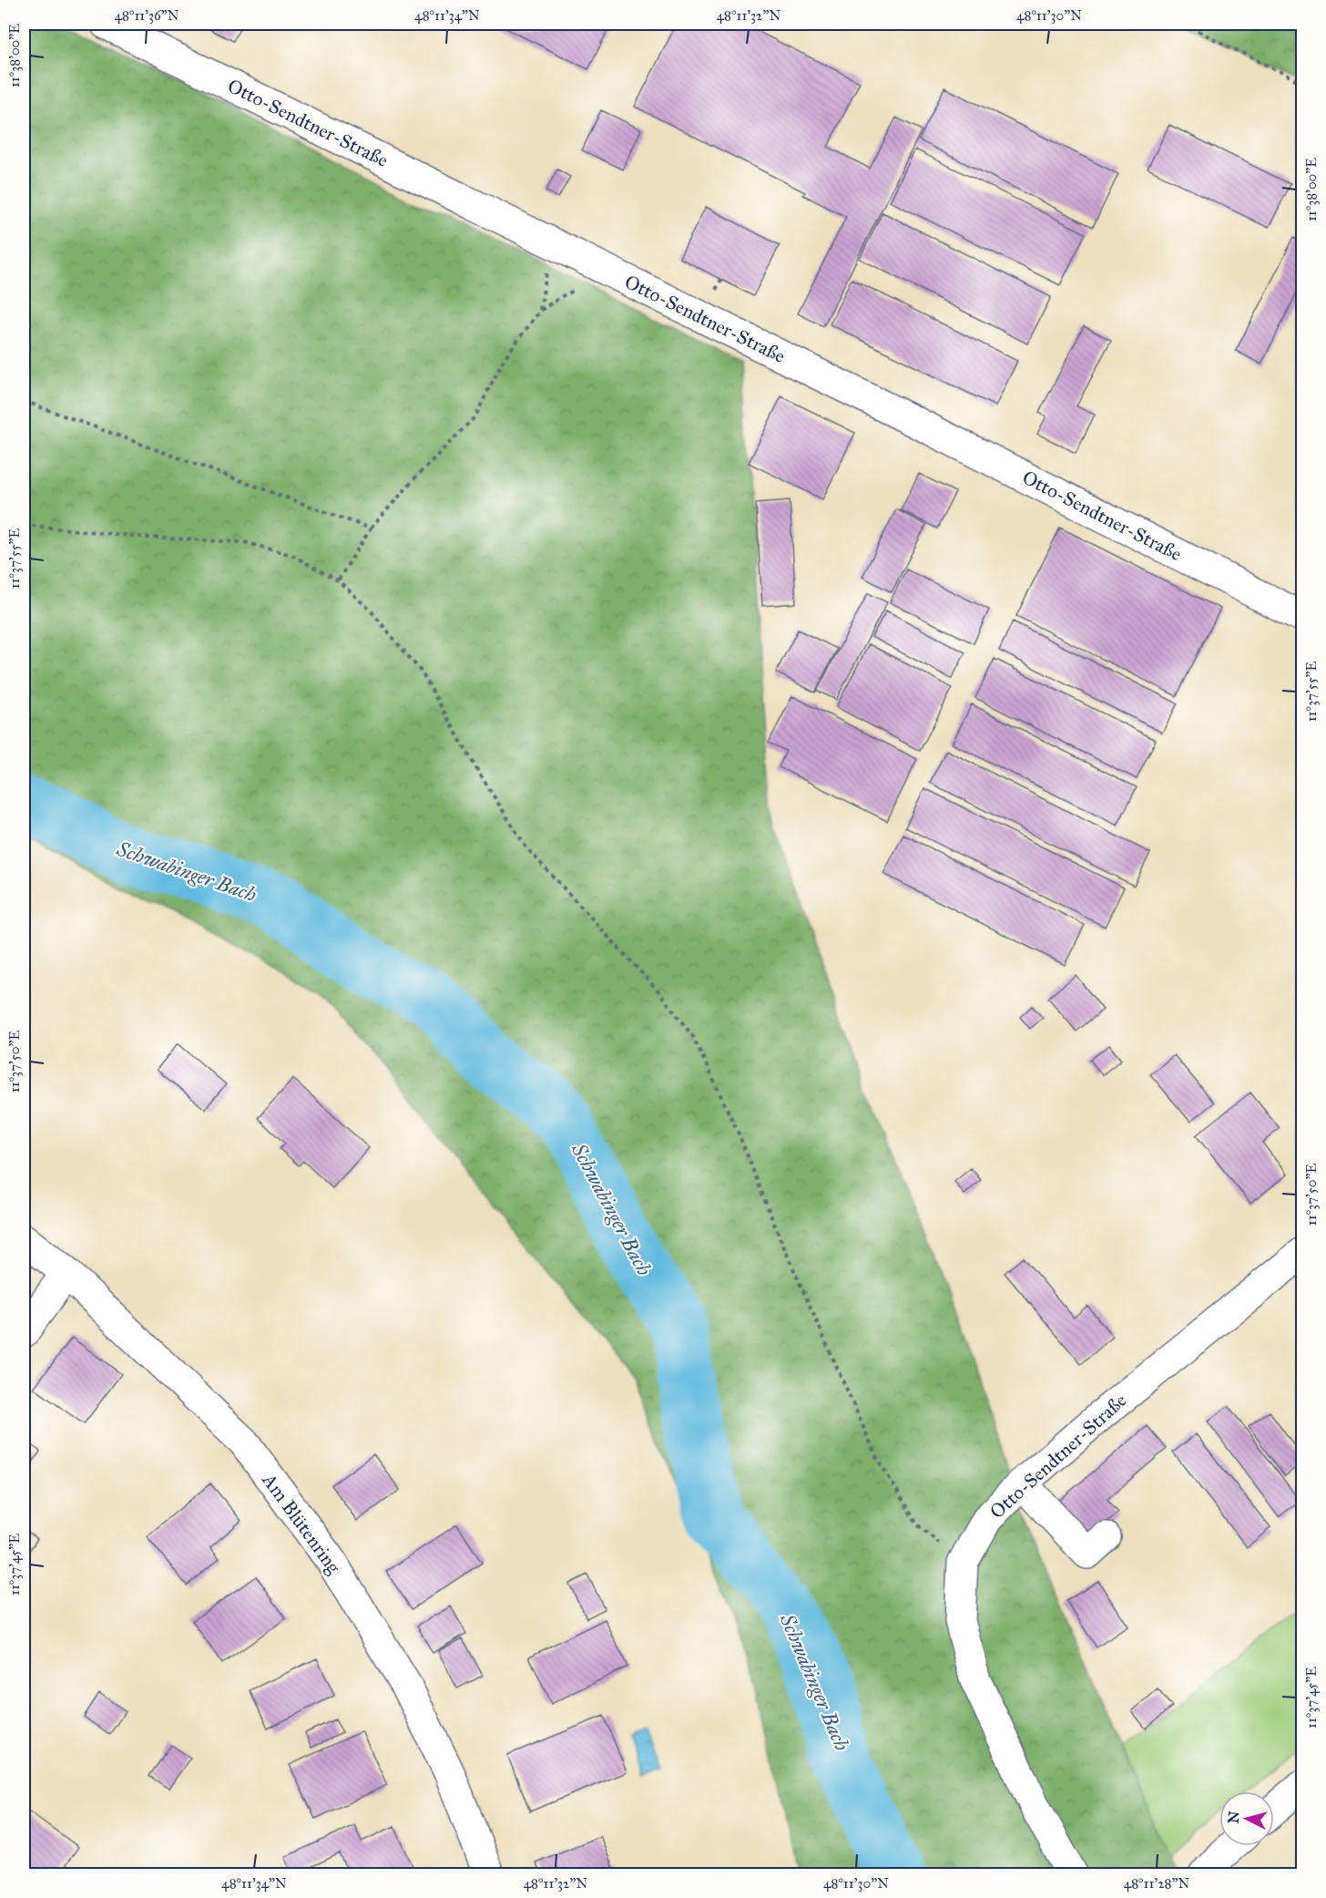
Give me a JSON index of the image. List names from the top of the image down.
{
  "streets": {
    "street": ["Otto-Sendtner-Straße", "Am Blütenring"]
  },
  "water": ["Schwabinger Bach"],
  "north": "left",
  "coordinates": [
    "48°11'36\"N",
    "48°11'34\"N",
    "48°11'32\"N",
    "48°11'30\"N",
    "11°38'00\"E",
    "11°37'55\"E",
    "11°37'50\"E",
    "11°37'45\"E",
    "48°11'28\"N"
  ]
}
